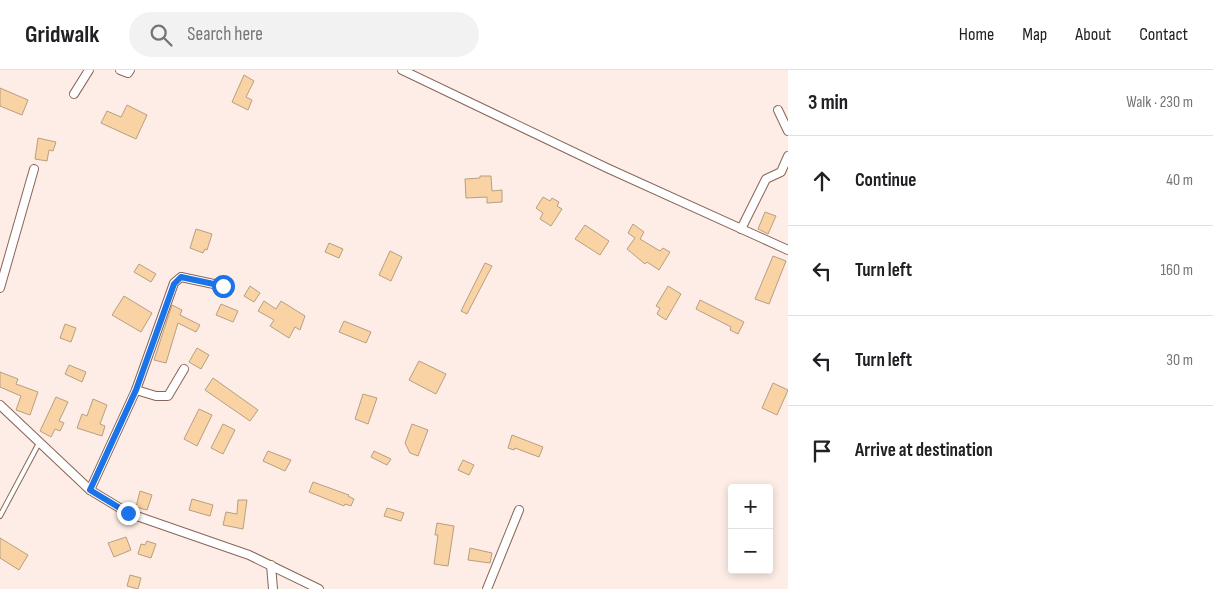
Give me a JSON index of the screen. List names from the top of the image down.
{
  "page": {
    "header": "Gridwalk",
    "search": "Search here",
    "nav": [
      "Home",
      "Map",
      "About",
      "Contact"
    ],
    "heading": ["3 min", "Walk · 230 m"],
    "list": [
      ["Continue", "40 m"],
      ["Turn left", "160 m"],
      ["Turn left", "30 m"],
      "Arrive at destination"
    ],
    "map_buttons": ["+", "−"]
  }
}
